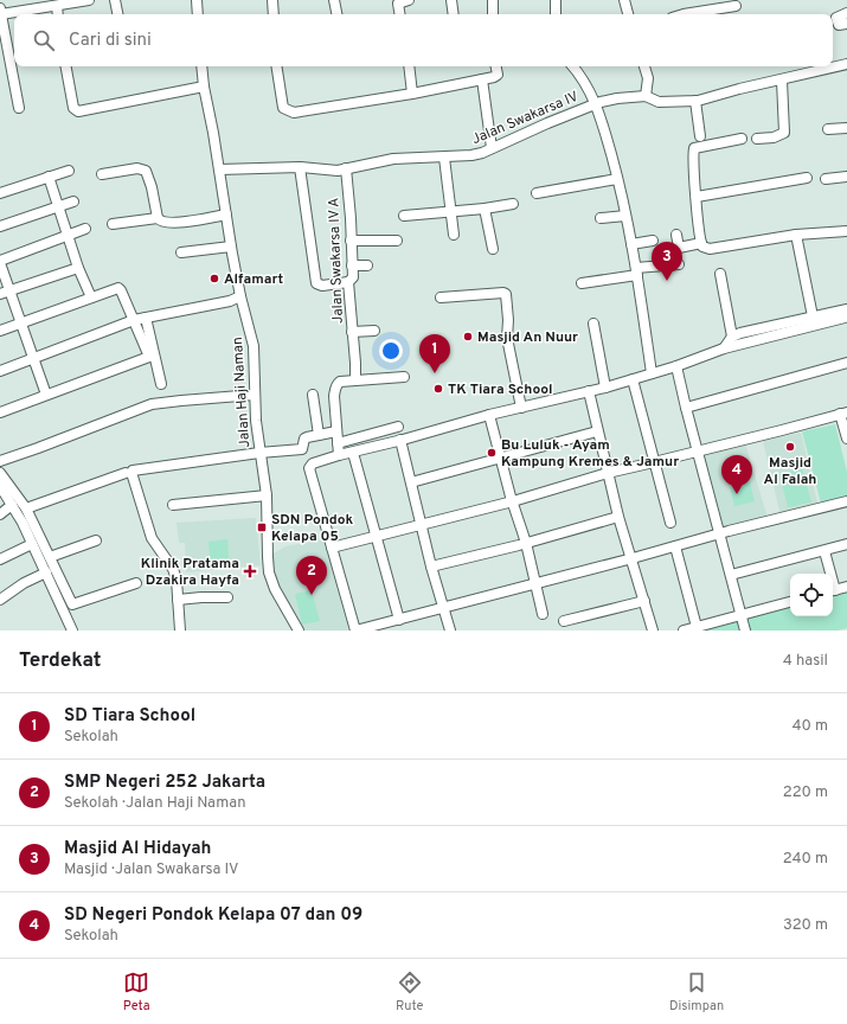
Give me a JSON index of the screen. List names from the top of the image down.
{
  "streets": {
    "street": ["Jalan Swakarsa IV", "Jalan Swakarsa IV A", "Jalan Haji Naman"]
  },
  "crossings": [
    ["Jalan Swakarsa IV", "Jalan Swakarsa IV A"],
    ["Jalan Swakarsa IV", "Jalan Haji Naman"]
  ],
  "places": {
    "other": [
      "Alfamart",
      "Masjid An Nuur",
      "TK Tiara School",
      "Masjid Al Falah",
      "Bu Luluk - Ayam Kampung Kremes & Jamur"
    ],
    "transit": ["SDN Pondok Kelapa 05"],
    "health": ["Klinik Pratama Dzakira Hayfa"]
  },
  "page": {
    "search": "Cari di sini",
    "pins": [
      "3",
      "1",
      "4",
      "2"
    ],
    "heading": ["Terdekat", "4 hasil"],
    "list": [
      {
        "mark": "1",
        "name": "SD Tiara School",
        "note": "Sekolah",
        "value": "40 m"
      },
      {
        "mark": "2",
        "name": "SMP Negeri 252 Jakarta",
        "note": "Sekolah · Jalan Haji Naman",
        "value": "220 m"
      },
      {
        "mark": "3",
        "name": "Masjid Al Hidayah",
        "note": "Masjid · Jalan Swakarsa IV",
        "value": "240 m"
      },
      {
        "mark": "4",
        "name": "SD Negeri Pondok Kelapa 07 dan 09",
        "note": "Sekolah",
        "value": "320 m"
      }
    ],
    "nav": ["Peta", "Rute", "Disimpan"]
  }
}
